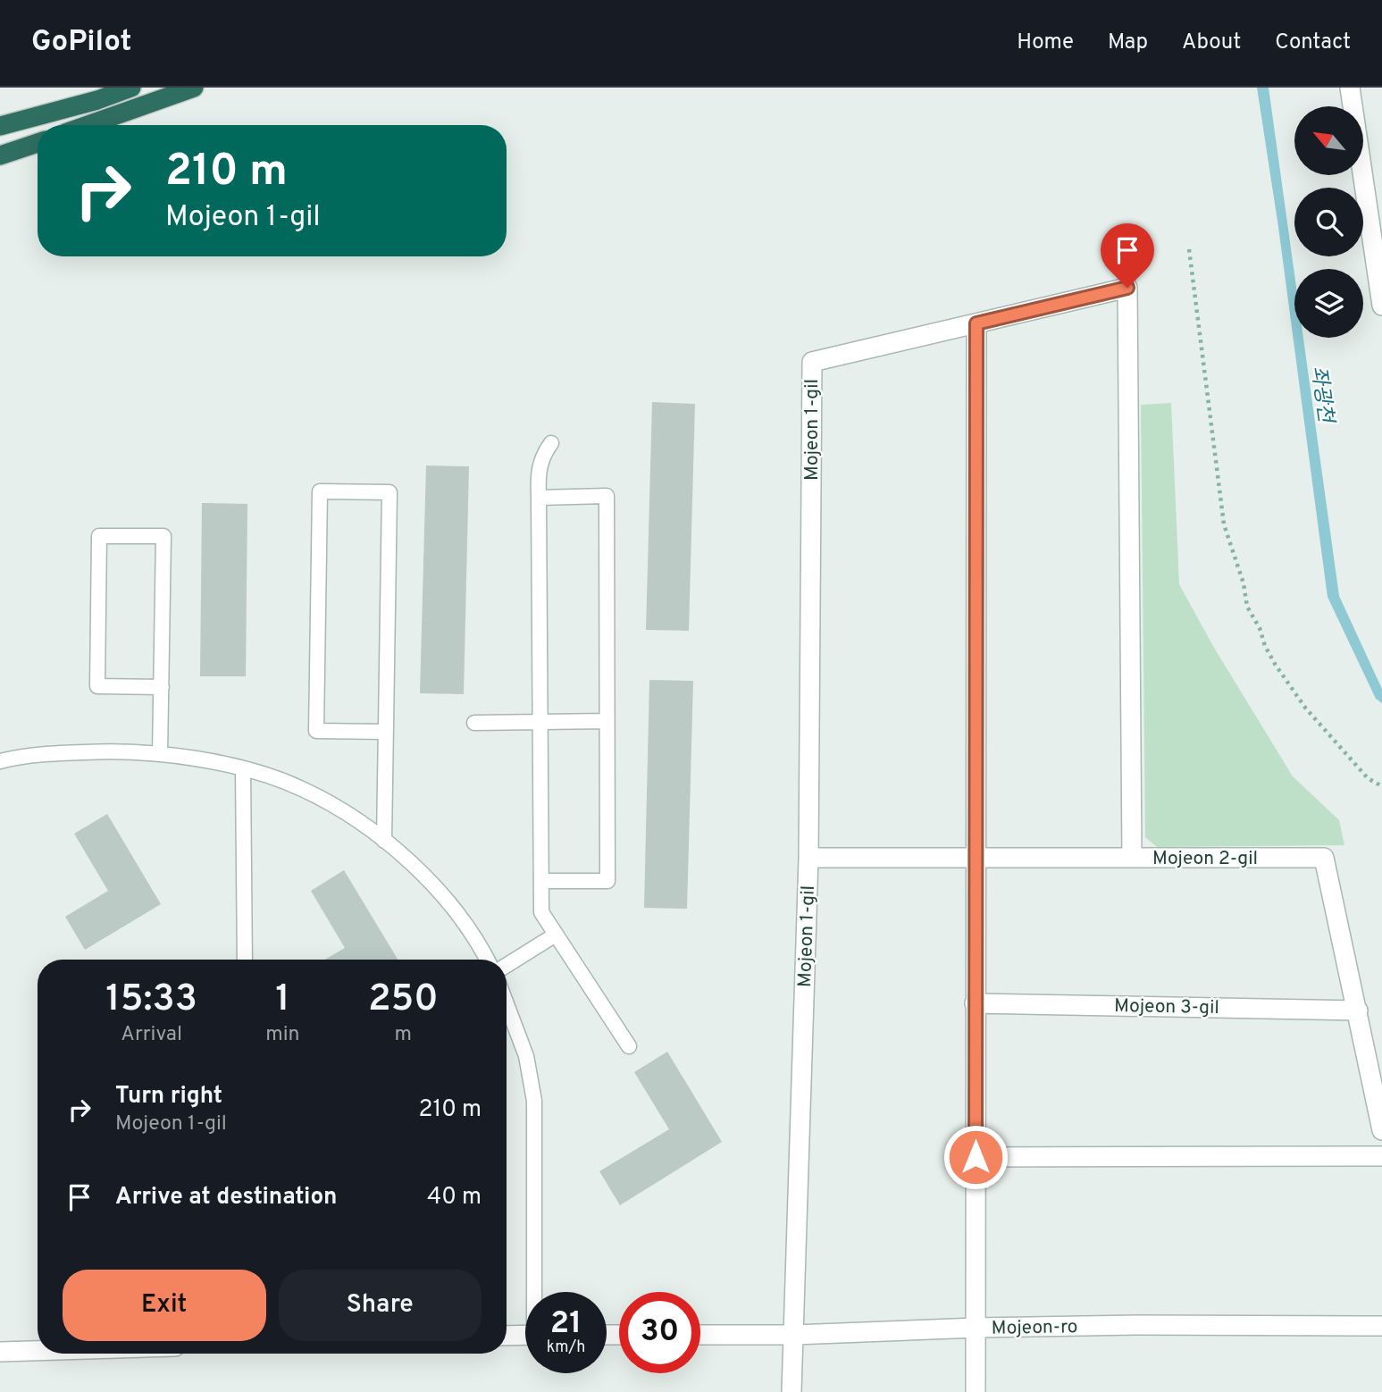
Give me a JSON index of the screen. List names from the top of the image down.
{
  "streets": {
    "street": [
      "Mojeon 1-gil",
      "Mojeon 2-gil",
      "Mojeon 3-gil",
      "Mojeon-ro"
    ]
  },
  "crossings": [
    ["Mojeon 1-gil", "Mojeon 2-gil"],
    ["Mojeon 1-gil", "Mojeon-ro"],
    ["Mojeon 2-gil", "Mojeon 3-gil"]
  ],
  "water": ["좌광천"],
  "north": "top left",
  "page": {
    "header": "GoPilot",
    "nav": [
      "Home",
      "Map",
      "About",
      "Contact"
    ],
    "turn": ["210 m", "Mojeon 1-gil"],
    "eta": [
      "15:33",
      "Arrival",
      "1",
      "min",
      "250",
      "m"
    ],
    "list": [
      {
        "name": "Turn right",
        "note": "Mojeon 1-gil",
        "value": "210 m"
      },
      {
        "name": "Arrive at destination",
        "value": "40 m"
      }
    ],
    "buttons": ["Exit", "Share"],
    "speed": "21 km/h",
    "limit": "30"
  }
}
